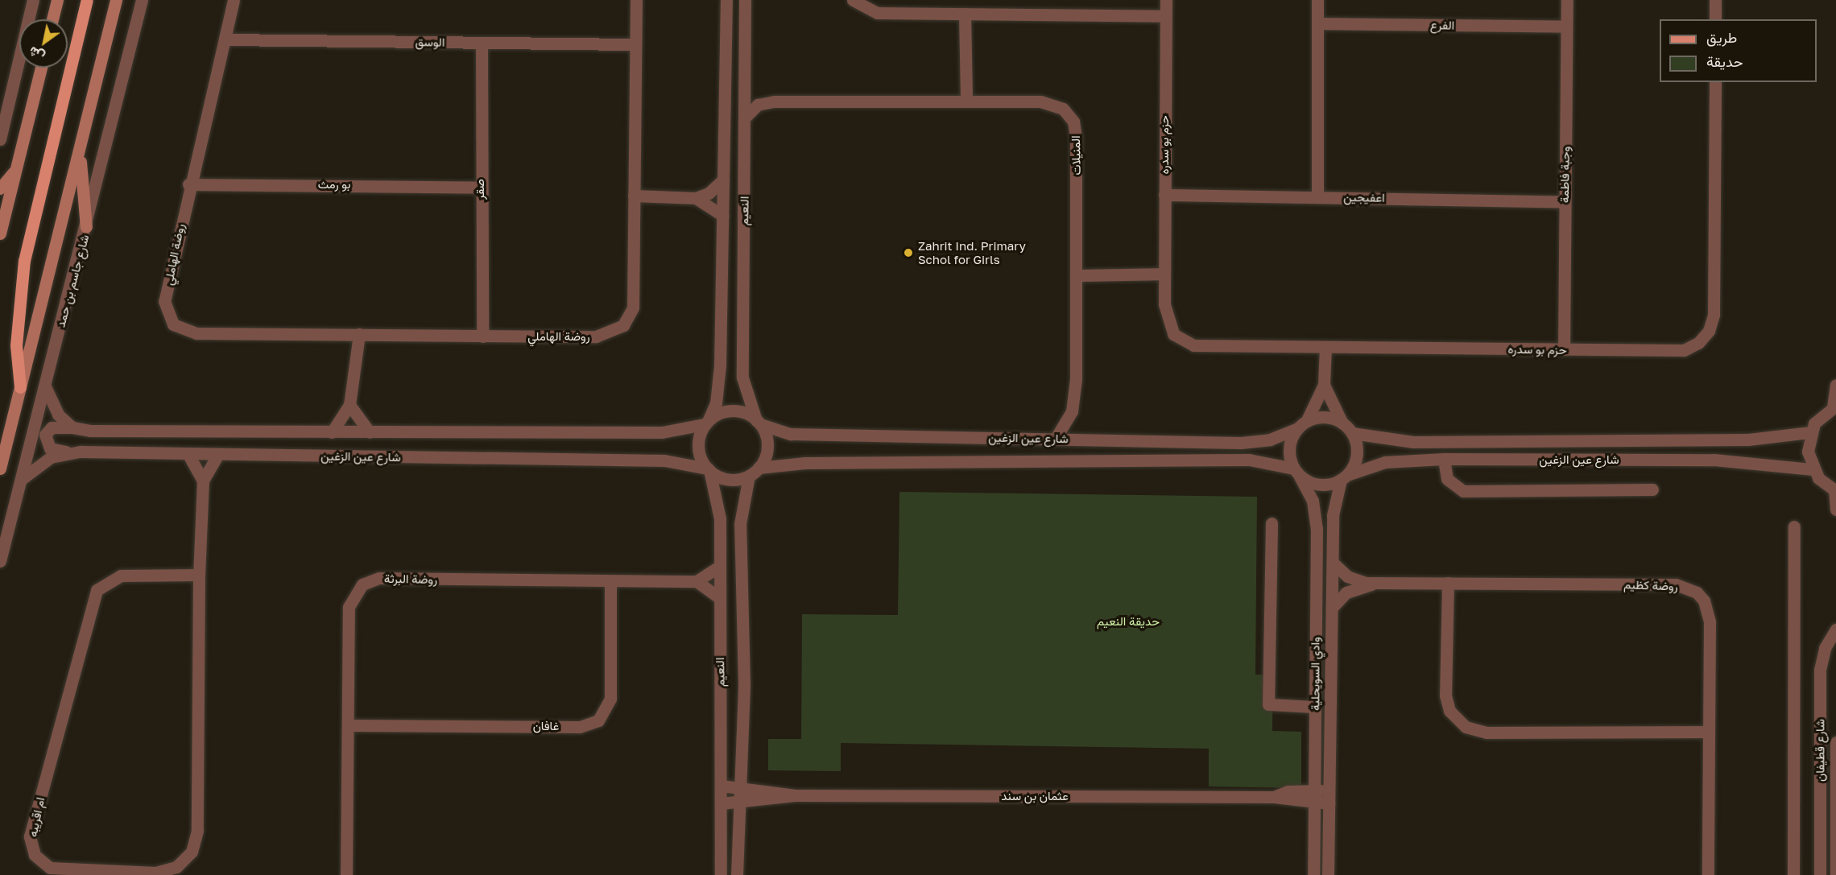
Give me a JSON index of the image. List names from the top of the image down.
{
  "streets": {
    "main road": ["شارع جاسم بن حمد"],
    "street": [
      "الفرع",
      "الوسق",
      "حزم بو سدره",
      "المنيلات",
      "وجبة فاطمة",
      "بو رمث",
      "صقر",
      "اعفيجين",
      "النعيم",
      "روضة الهاملي",
      "شارع عين الزغين",
      "روضة البرثة",
      "روضة كظيم",
      "وادي السويحلية",
      "غافان",
      "شارع قطيفان",
      "عثمان بن سند",
      "ام اقريبه"
    ]
  },
  "crossings": [
    ["الفرع", "وجبة فاطمة"],
    ["الوسق", "صقر"],
    ["الوسق", "روضة الهاملي"],
    ["حزم بو سدره", "وجبة فاطمة"],
    ["حزم بو سدره", "اعفيجين"],
    ["المنيلات", "النعيم"],
    ["المنيلات", "شارع عين الزغين"],
    ["وجبة فاطمة", "اعفيجين"],
    ["بو رمث", "صقر"],
    ["بو رمث", "روضة الهاملي"],
    ["صقر", "روضة الهاملي"],
    ["النعيم", "شارع عين الزغين"],
    ["النعيم", "عثمان بن سند"],
    ["شارع جاسم بن حمد", "شارع عين الزغين"],
    ["شارع عين الزغين", "وادي السويحلية"],
    ["شارع عين الزغين", "ام اقريبه"],
    ["روضة البرثة", "غافان"],
    ["روضة كظيم", "وادي السويحلية"],
    ["وادي السويحلية", "عثمان بن سند"]
  ],
  "parks": ["حديقة النعيم"],
  "places": ["Zahrit Ind. Primary Schol for Girls"],
  "legend": ["طريق", "حديقة"],
  "north": "bottom left"
}
